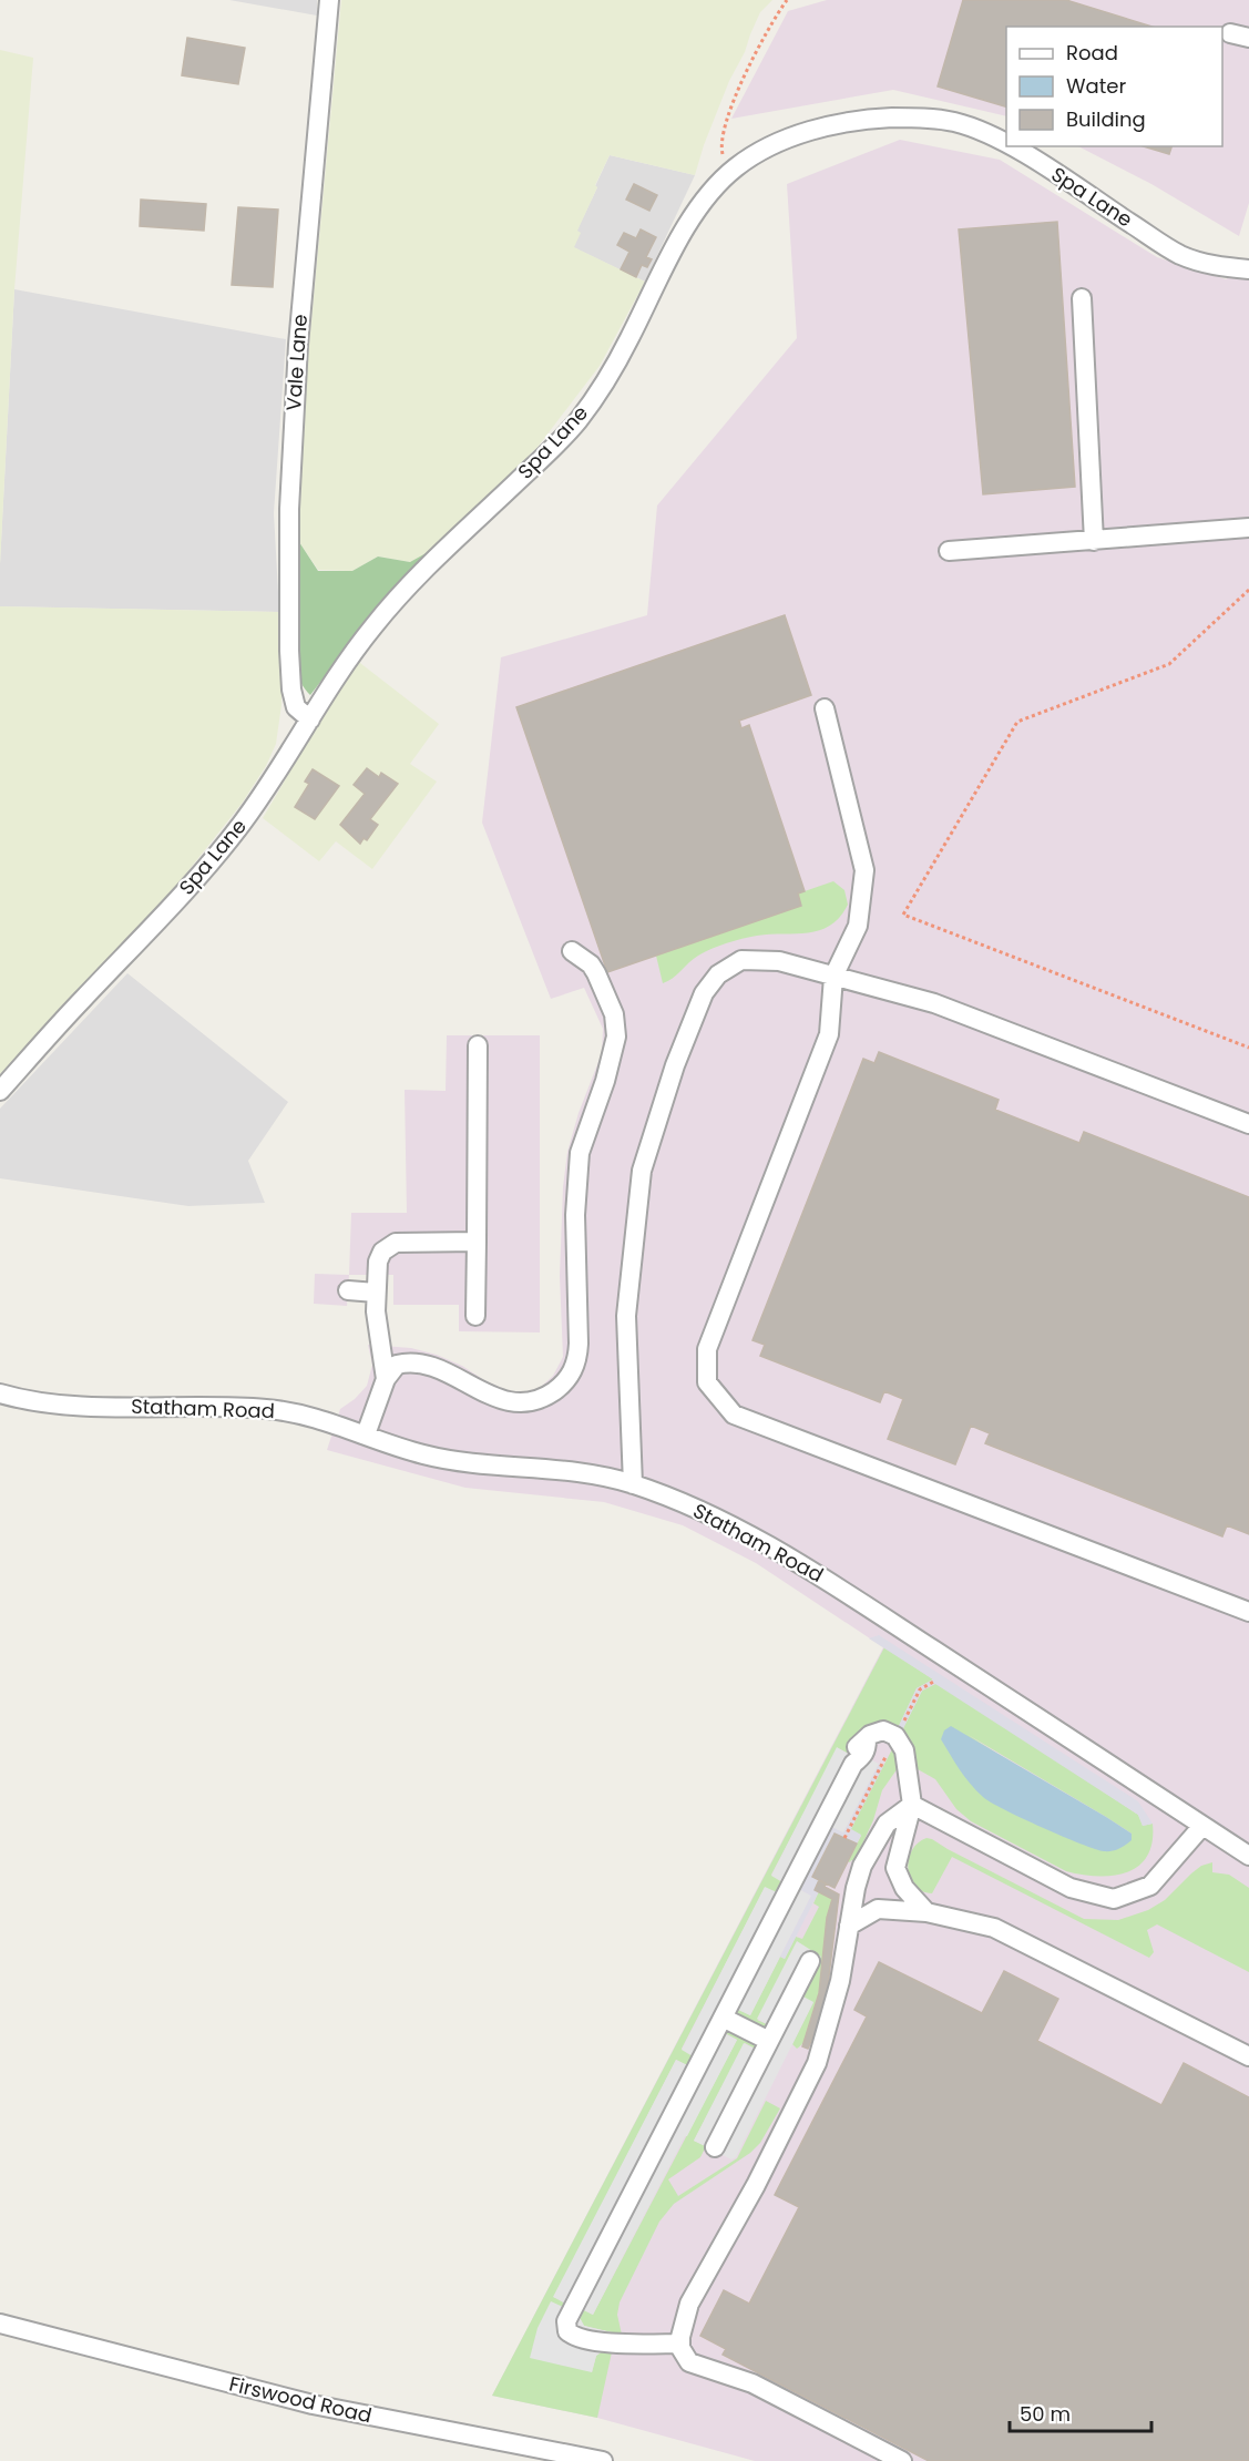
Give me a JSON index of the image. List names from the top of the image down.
{
  "streets": {
    "street": [
      "Spa Lane",
      "Vale Lane",
      "Statham Road",
      "Firswood Road"
    ]
  },
  "crossings": [
    ["Spa Lane", "Vale Lane"]
  ],
  "legend": ["Road", "Water", "Building"],
  "scale_bar": "50 m"
}
